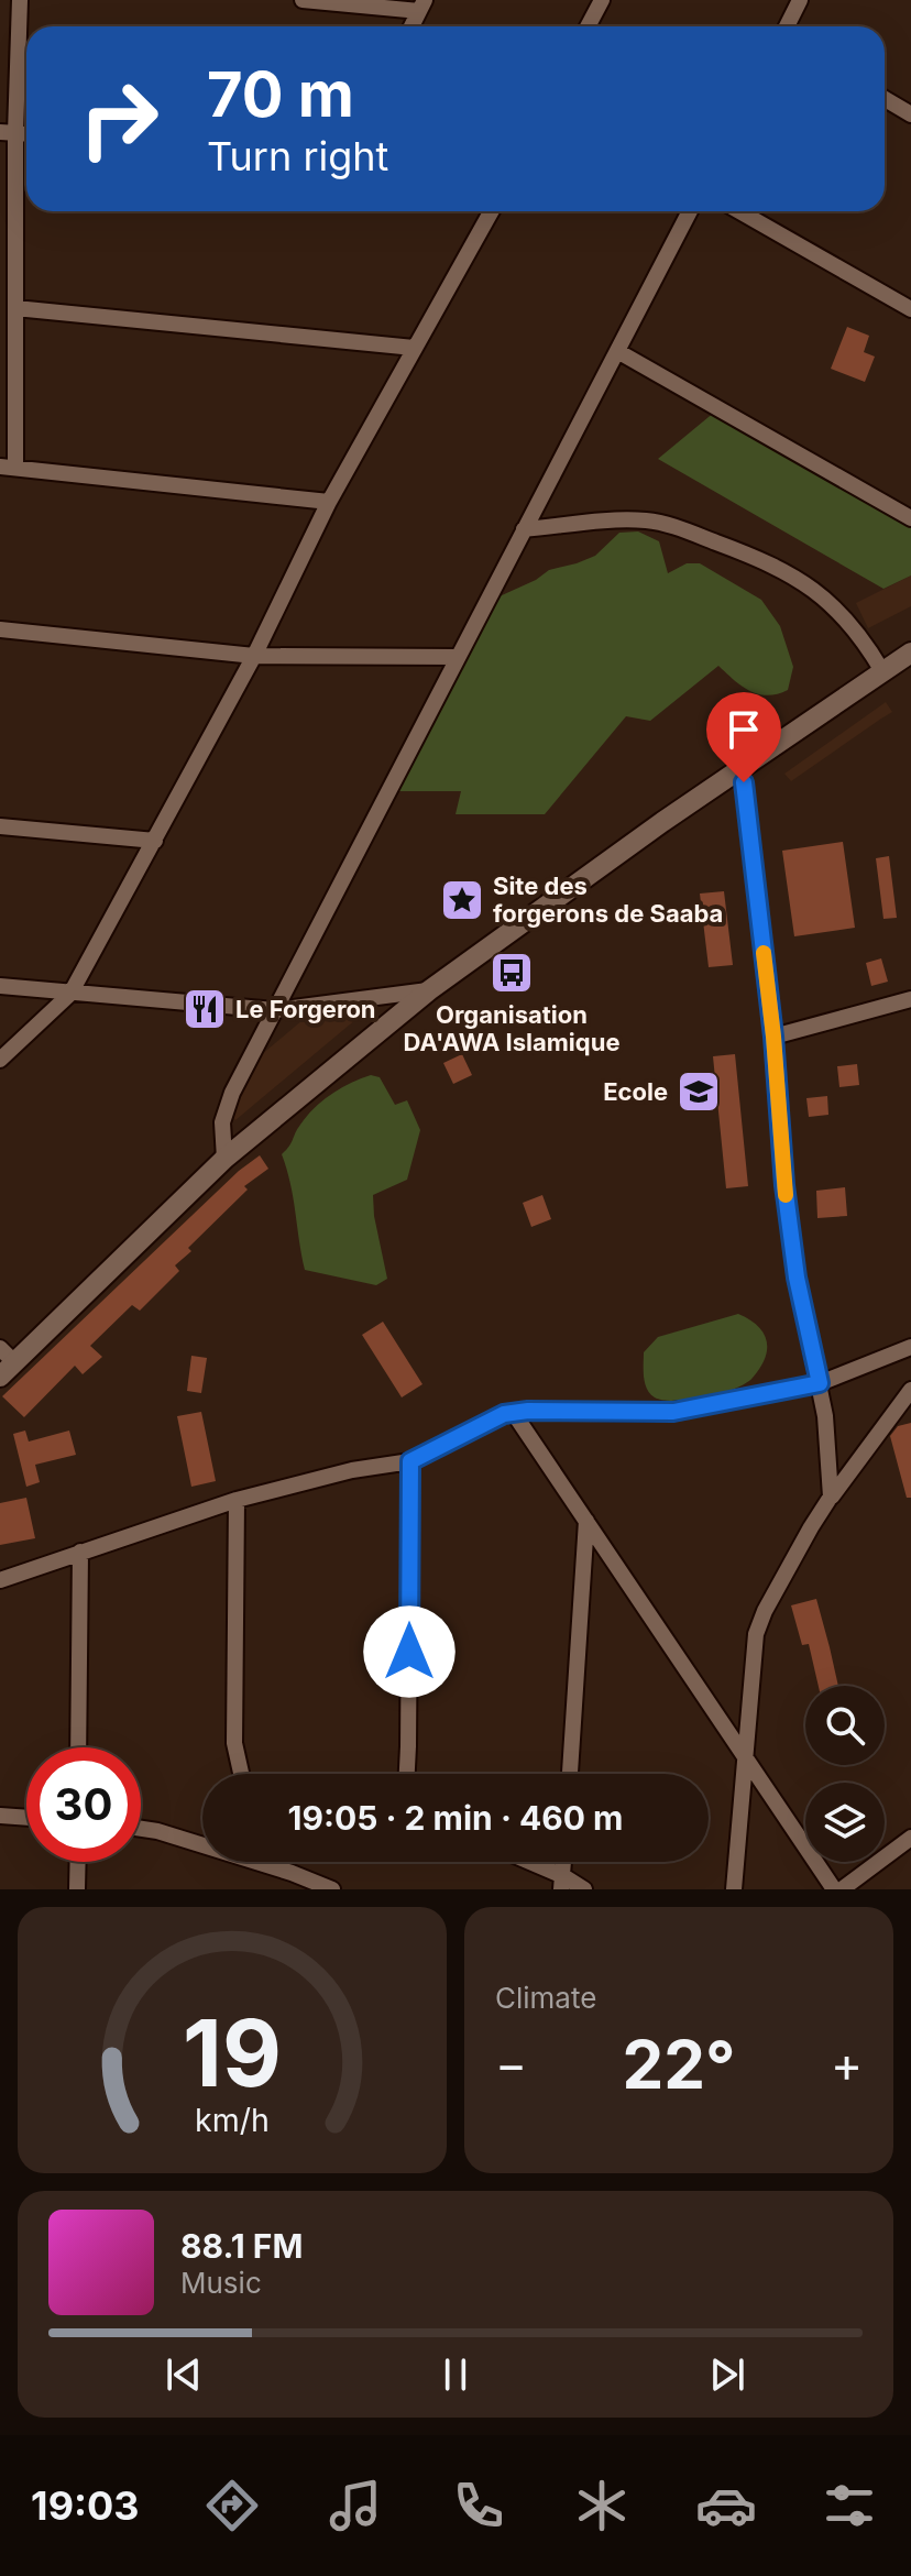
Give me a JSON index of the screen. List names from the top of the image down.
{
  "places": {
    "place": ["Site des forgerons de Saaba"],
    "bus stop": ["Organisation DA'AWA Islamique"],
    "restaurant": ["Le Forgeron"],
    "school or university": ["Ecole"]
  },
  "page": {
    "turn": ["70 m", "Turn right"],
    "limit": "30",
    "trip": "19:05 · 2 min · 460 m",
    "tile": "Climate",
    "heat": ["−", "22°", "+"],
    "song": ["88.1 FM", "Music"],
    "tabs": "19:03",
    "gauge": ["19", "km/h"]
  }
}
